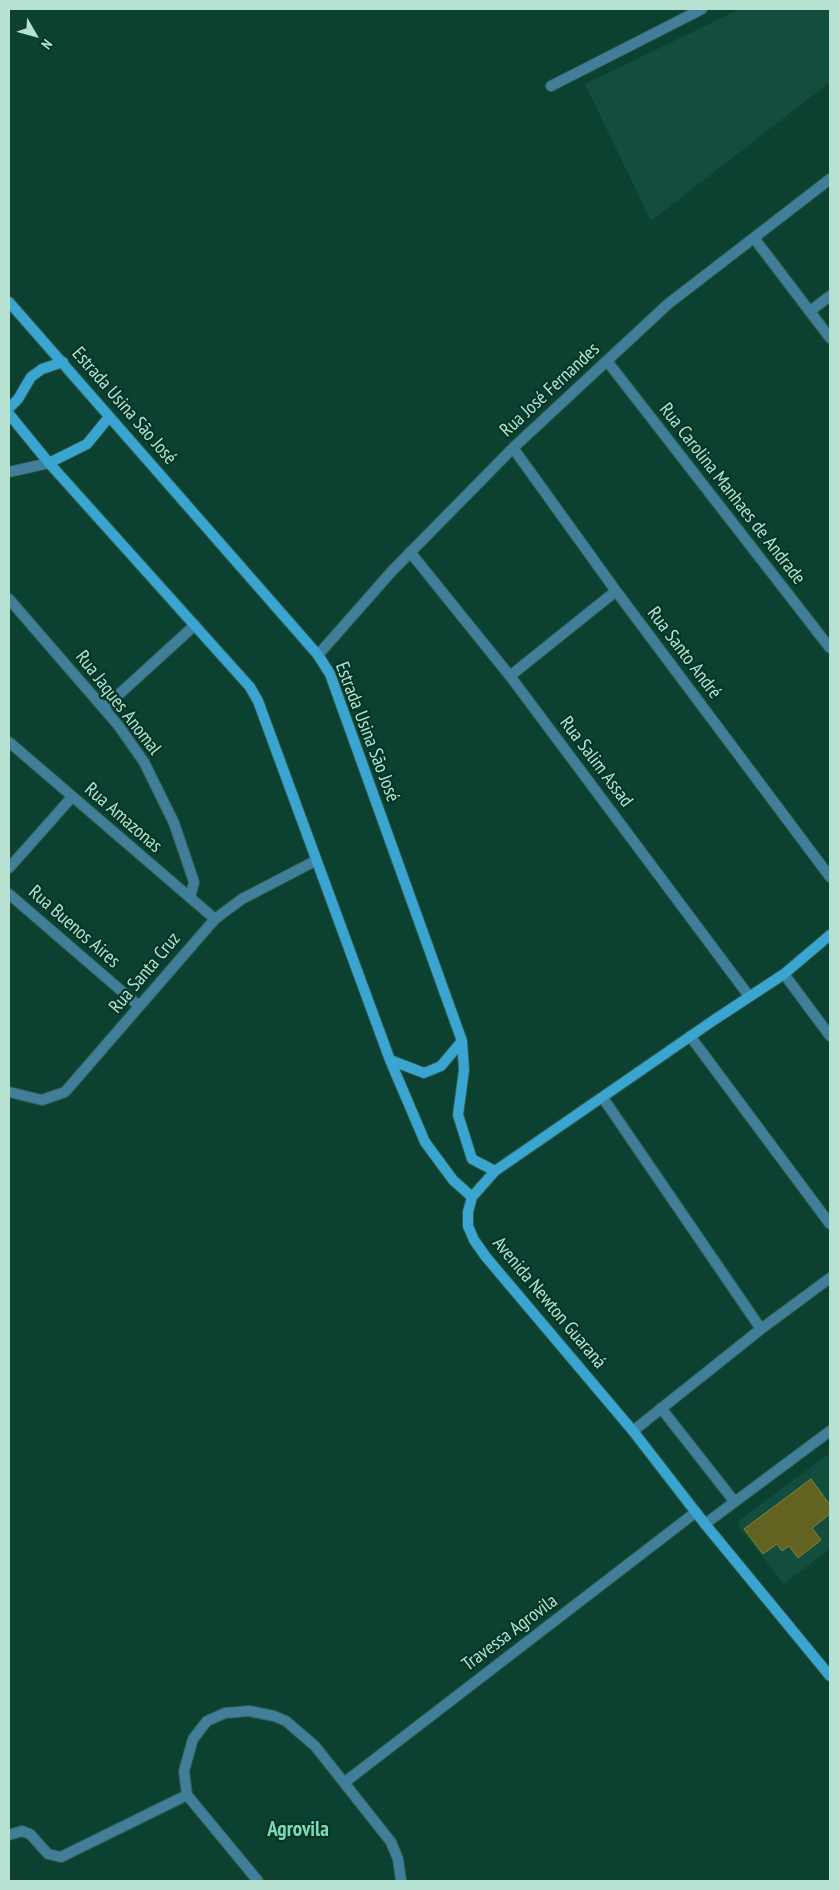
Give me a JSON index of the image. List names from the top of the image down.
{
  "streets": {
    "main road": ["Estrada Usina São José", "Avenida Newton Guaraná"],
    "street": [
      "Rua José Fernandes",
      "Rua Carolina Manhaes de Andrade",
      "Rua Santo André",
      "Rua Jaques Anomal",
      "Rua Salim Assad",
      "Rua Amazonas",
      "Rua Buenos Aires",
      "Rua Santa Cruz",
      "Travessa Agrovila"
    ]
  },
  "crossings": [
    ["Rua José Fernandes", "Estrada Usina São José"],
    ["Rua José Fernandes", "Rua Carolina Manhaes de Andrade"],
    ["Rua José Fernandes", "Rua Santo André"],
    ["Rua José Fernandes", "Rua Salim Assad"],
    ["Rua Jaques Anomal", "Rua Amazonas"],
    ["Rua Amazonas", "Rua Santa Cruz"],
    ["Rua Buenos Aires", "Rua Santa Cruz"],
    ["Avenida Newton Guaraná", "Travessa Agrovila"]
  ],
  "districts": ["Agrovila"],
  "north": "bottom right"
}
